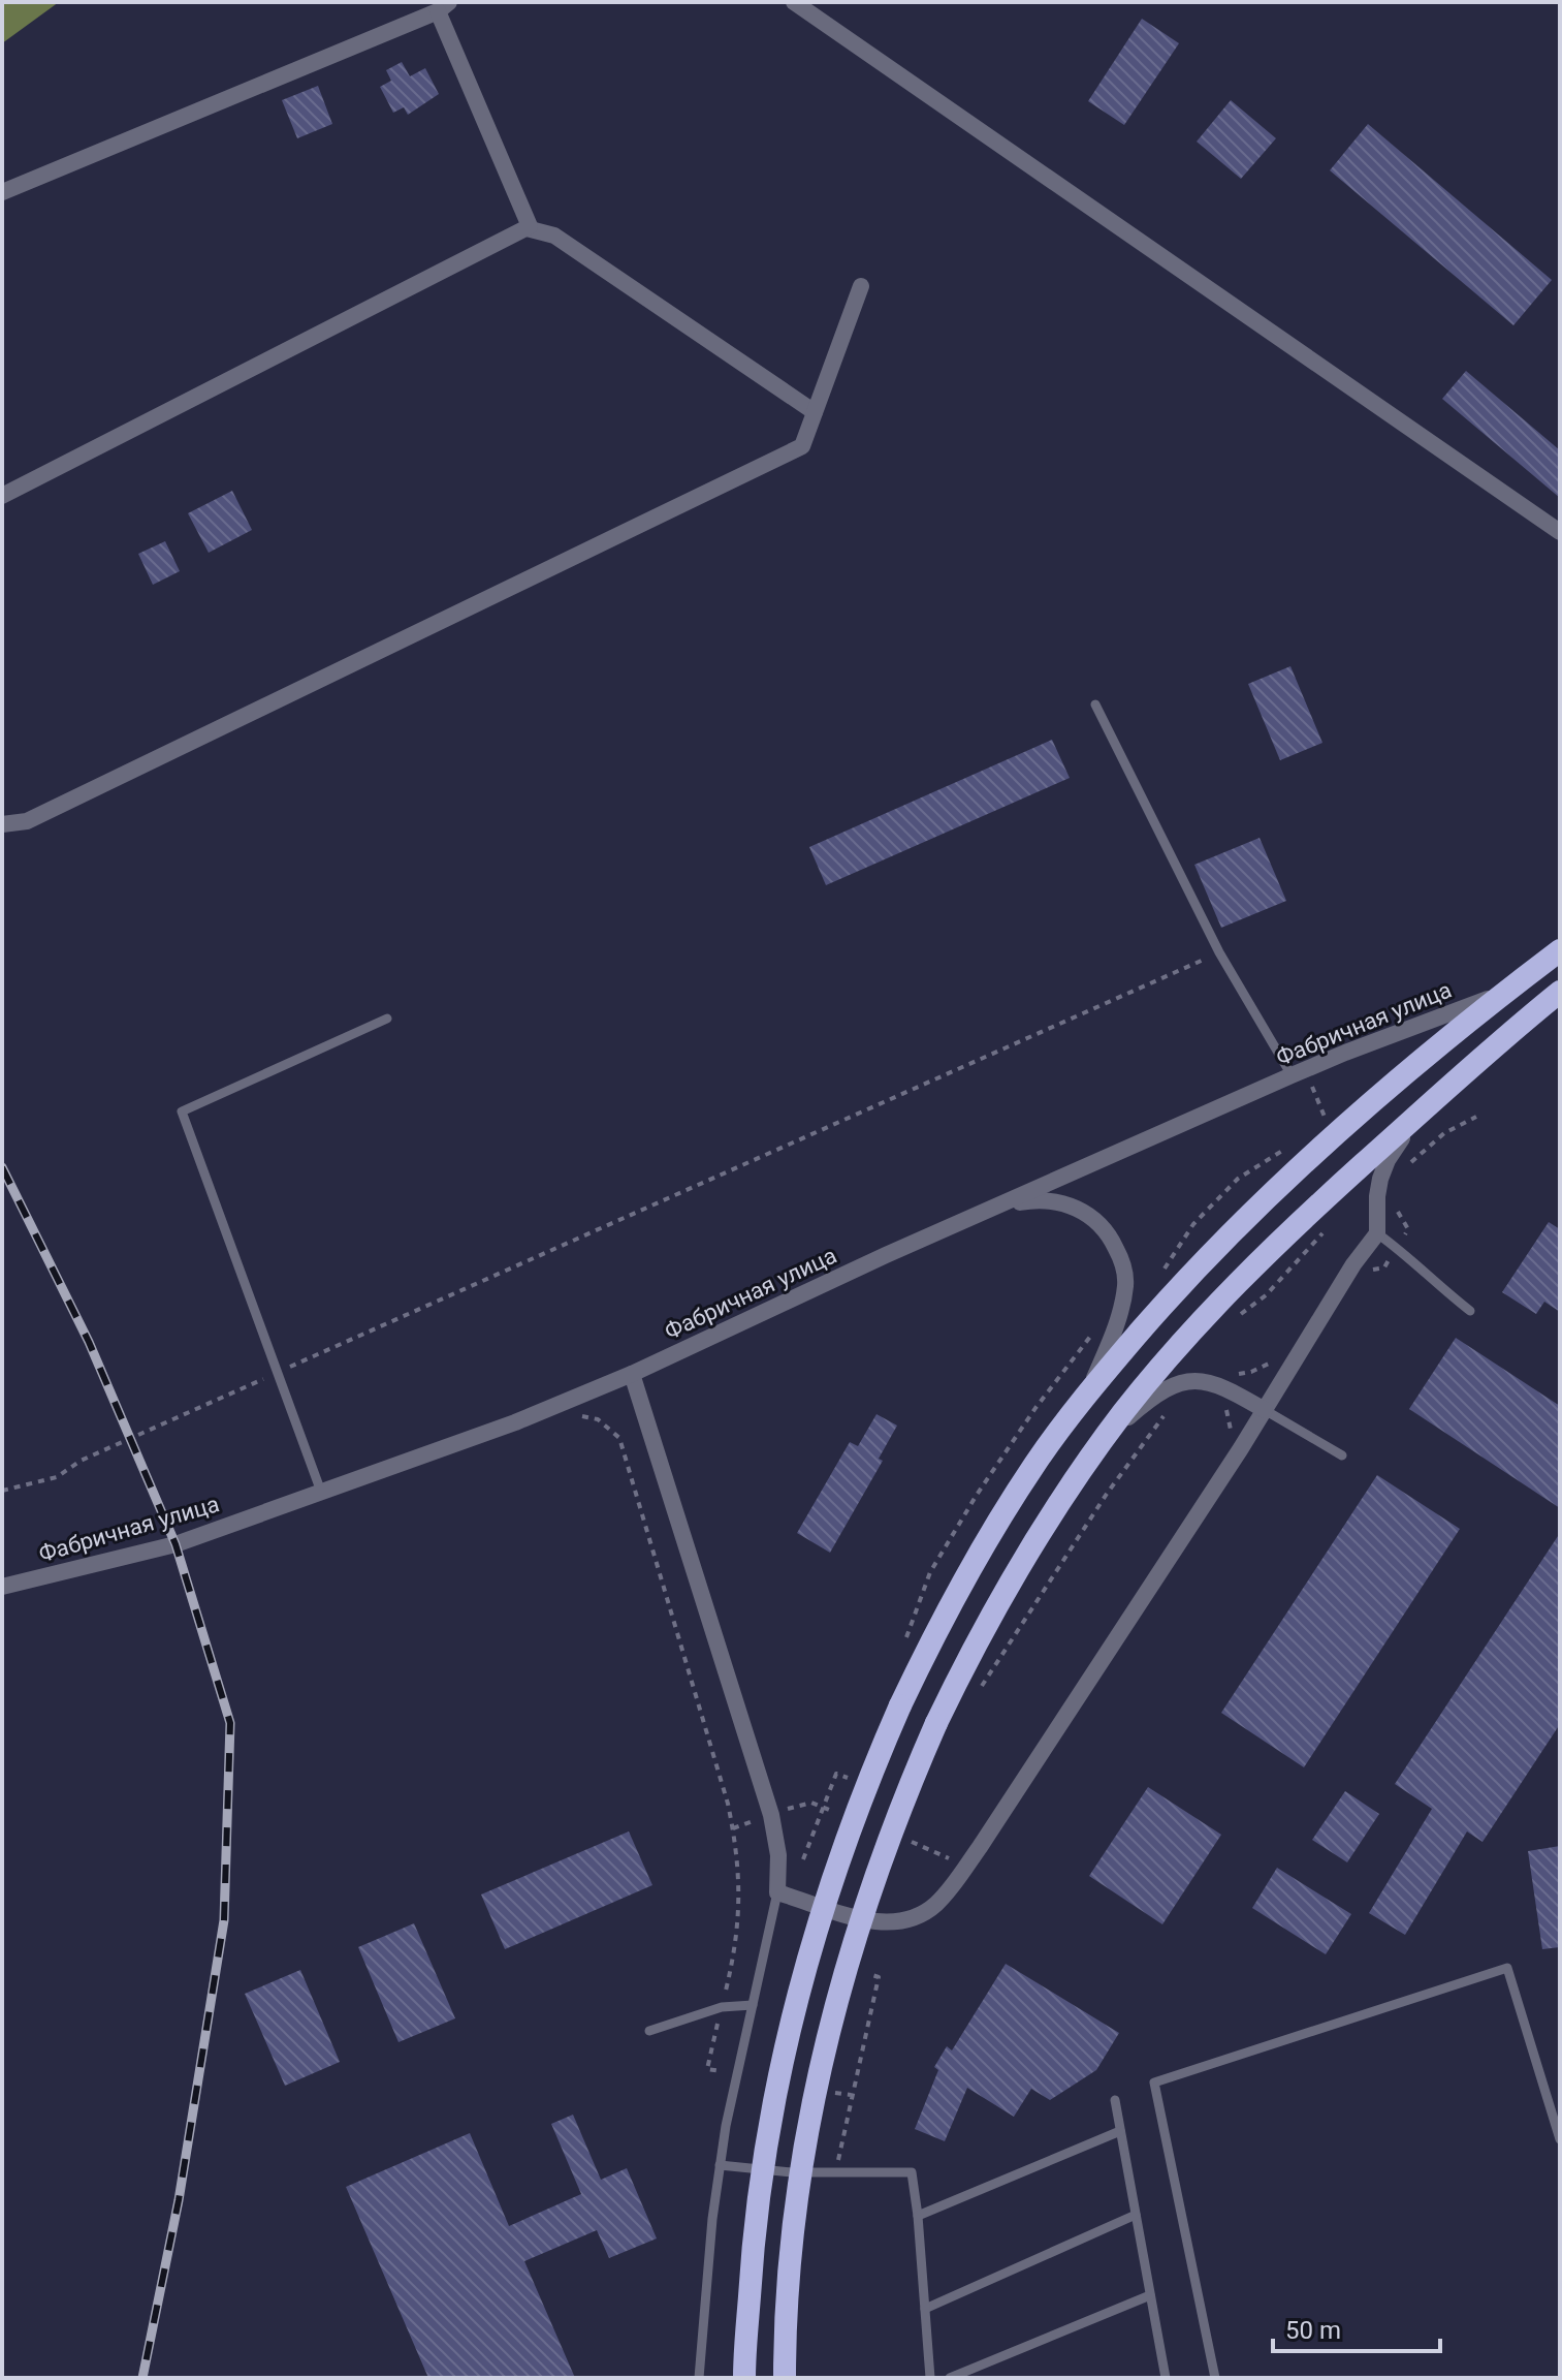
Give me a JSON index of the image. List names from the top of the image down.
{
  "streets": {
    "street": ["Фабричная улица"]
  },
  "scale_bar": "50 m"
}
